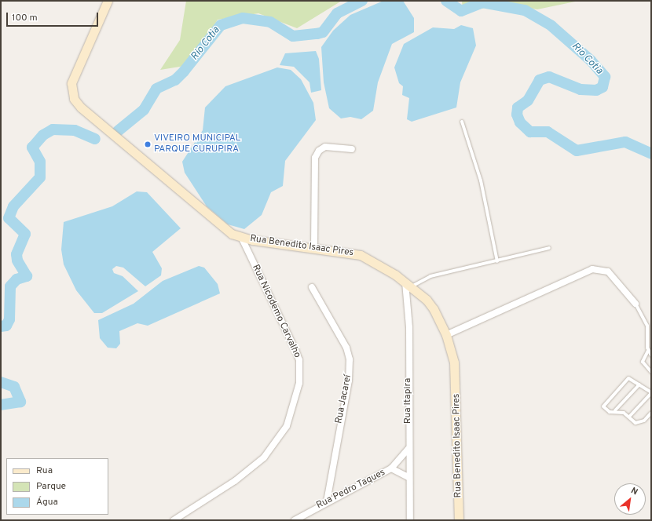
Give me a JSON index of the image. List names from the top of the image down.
{
  "streets": {
    "street": [
      "Rua Benedito Isaac Pires",
      "Rua Nicodemo Carvalho",
      "Rua Jacareí",
      "Rua Itapira",
      "Rua Pedro Taques"
    ]
  },
  "crossings": [
    ["Rua Benedito Isaac Pires", "Rua Nicodemo Carvalho"],
    ["Rua Benedito Isaac Pires", "Rua Itapira"],
    ["Rua Jacareí", "Rua Pedro Taques"],
    ["Rua Itapira", "Rua Pedro Taques"]
  ],
  "water": ["Rio Cotia"],
  "places": ["VIVEIRO MUNICIPAL PARQUE CURUPIRA"],
  "legend": ["Rua", "Parque", "Água"],
  "scale_bar": "100 m",
  "north": "top right"
}
